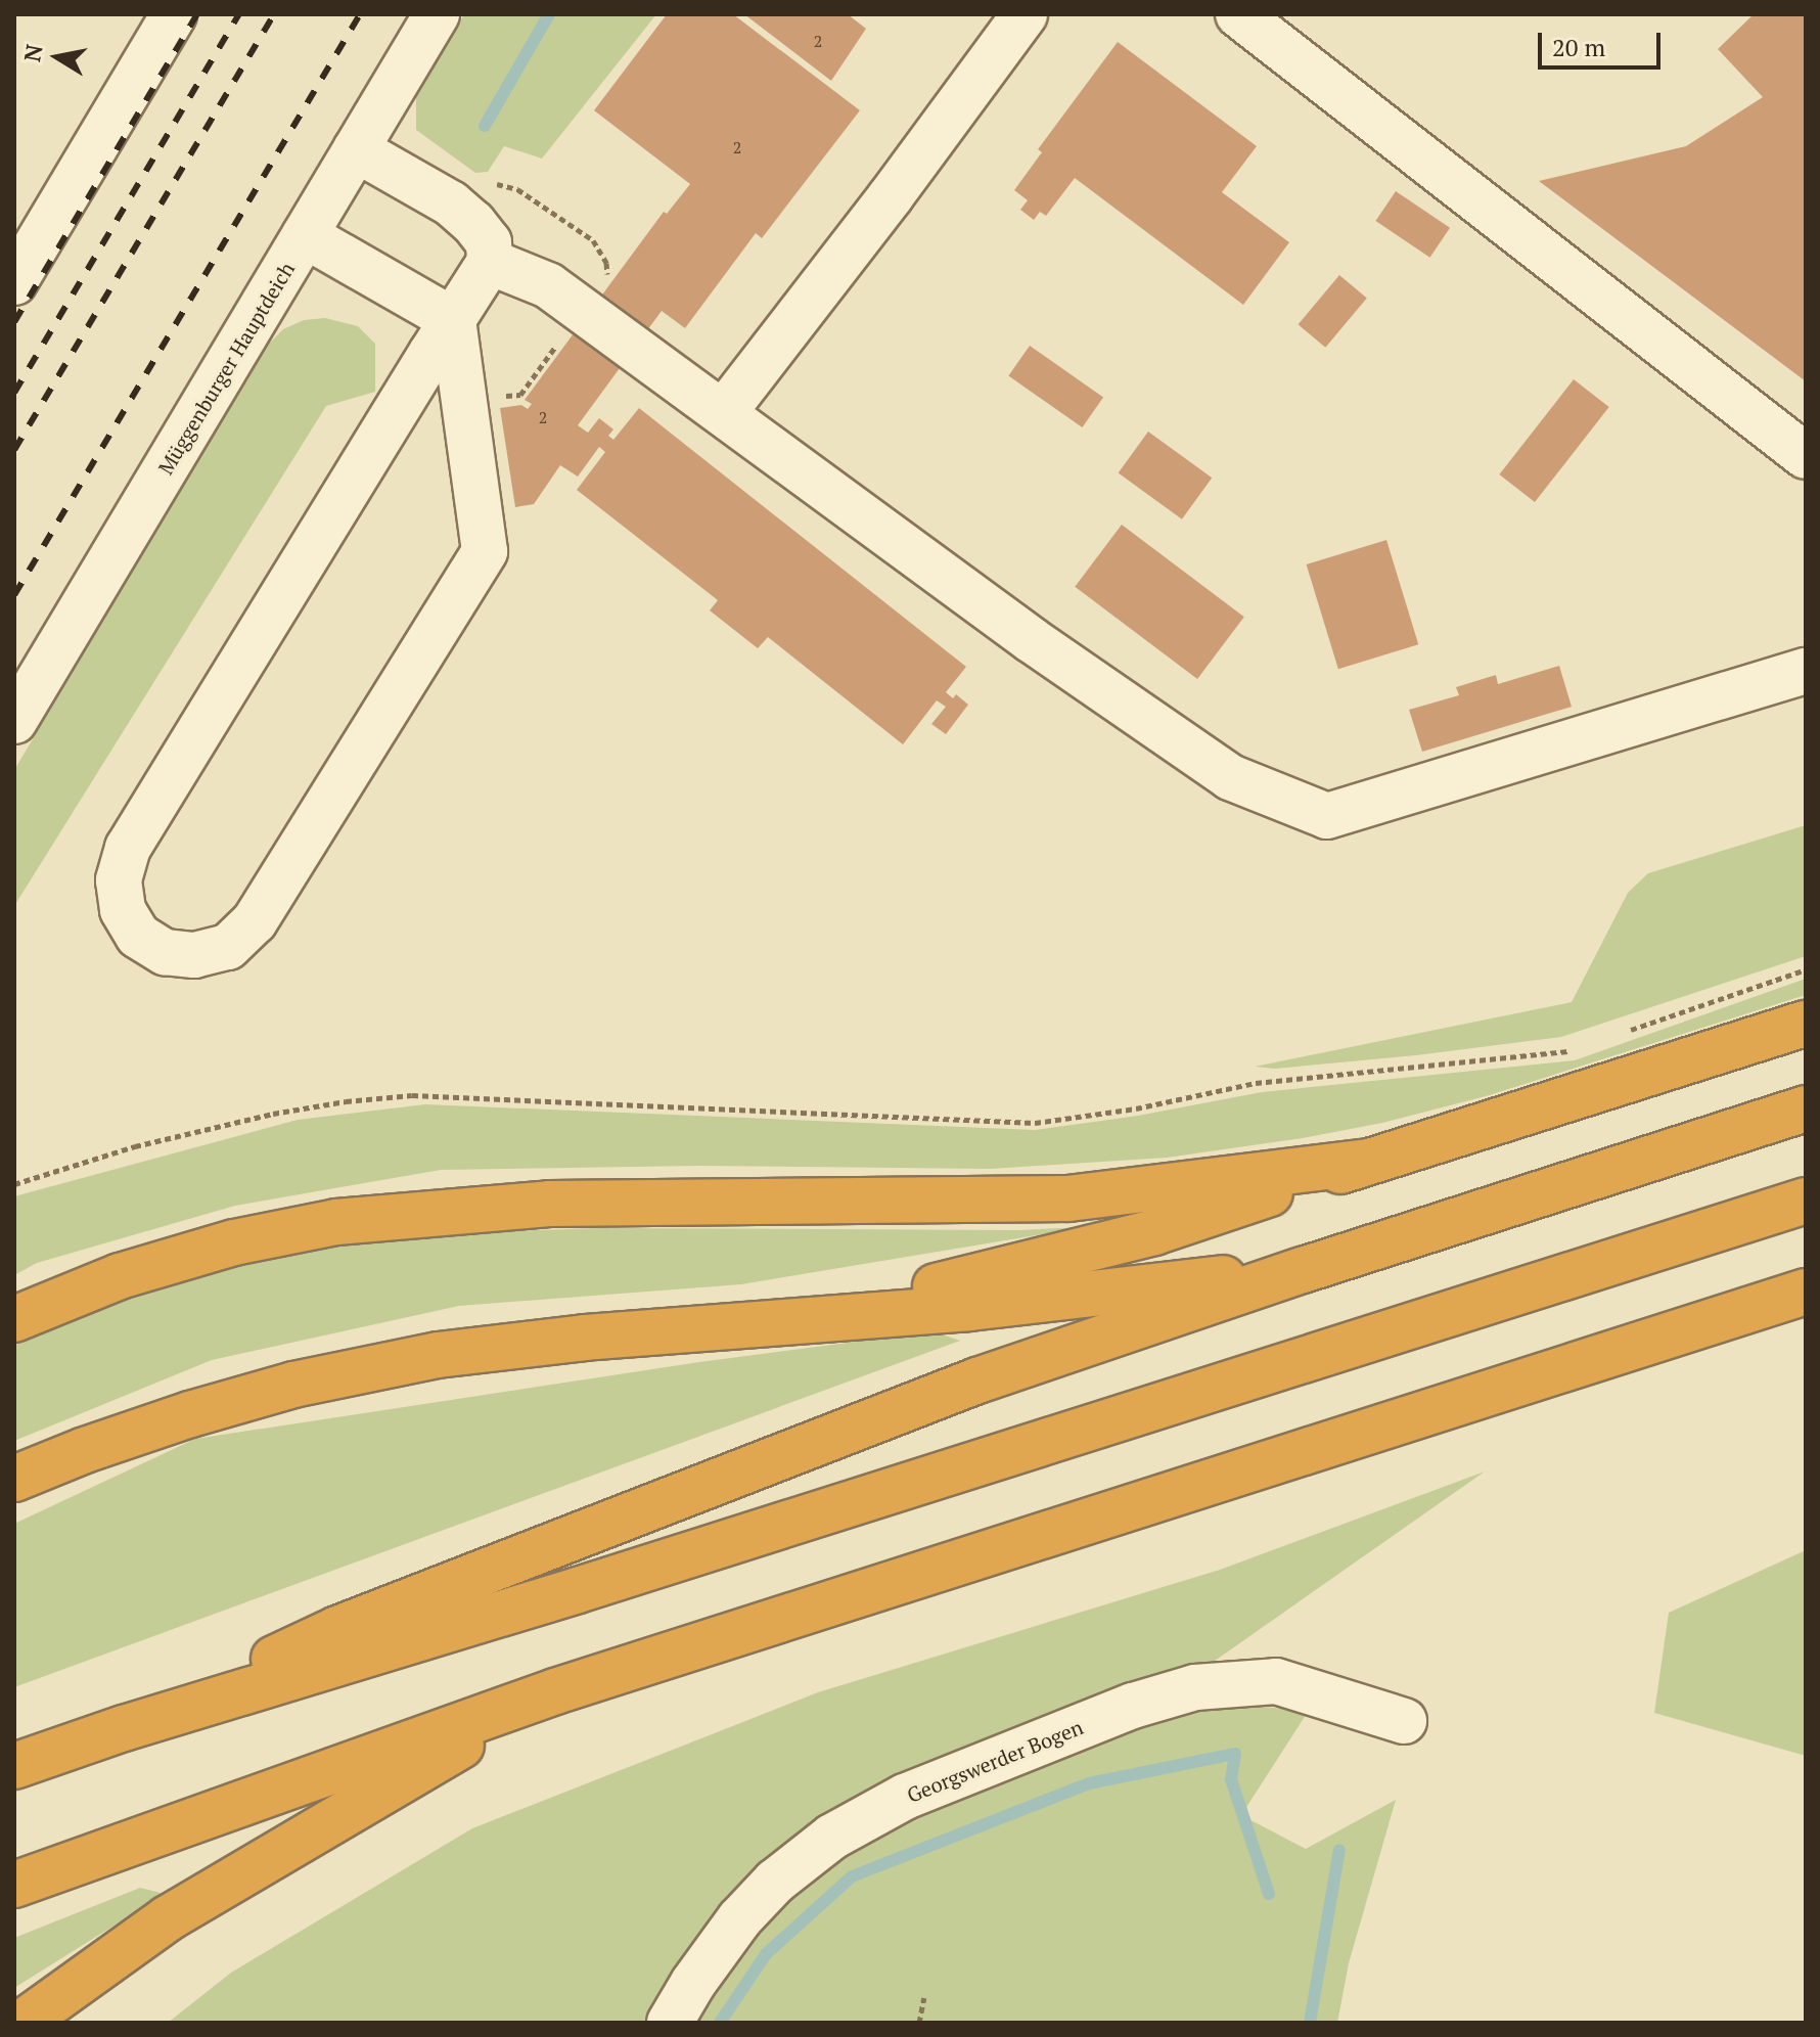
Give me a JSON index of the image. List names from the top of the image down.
{
  "streets": {
    "street": ["Müggenburger Hauptdeich", "Georgswerder Bogen"]
  },
  "house_numbers": ["2", "2", "2"],
  "scale_bar": "20 m",
  "north": "left"
}
